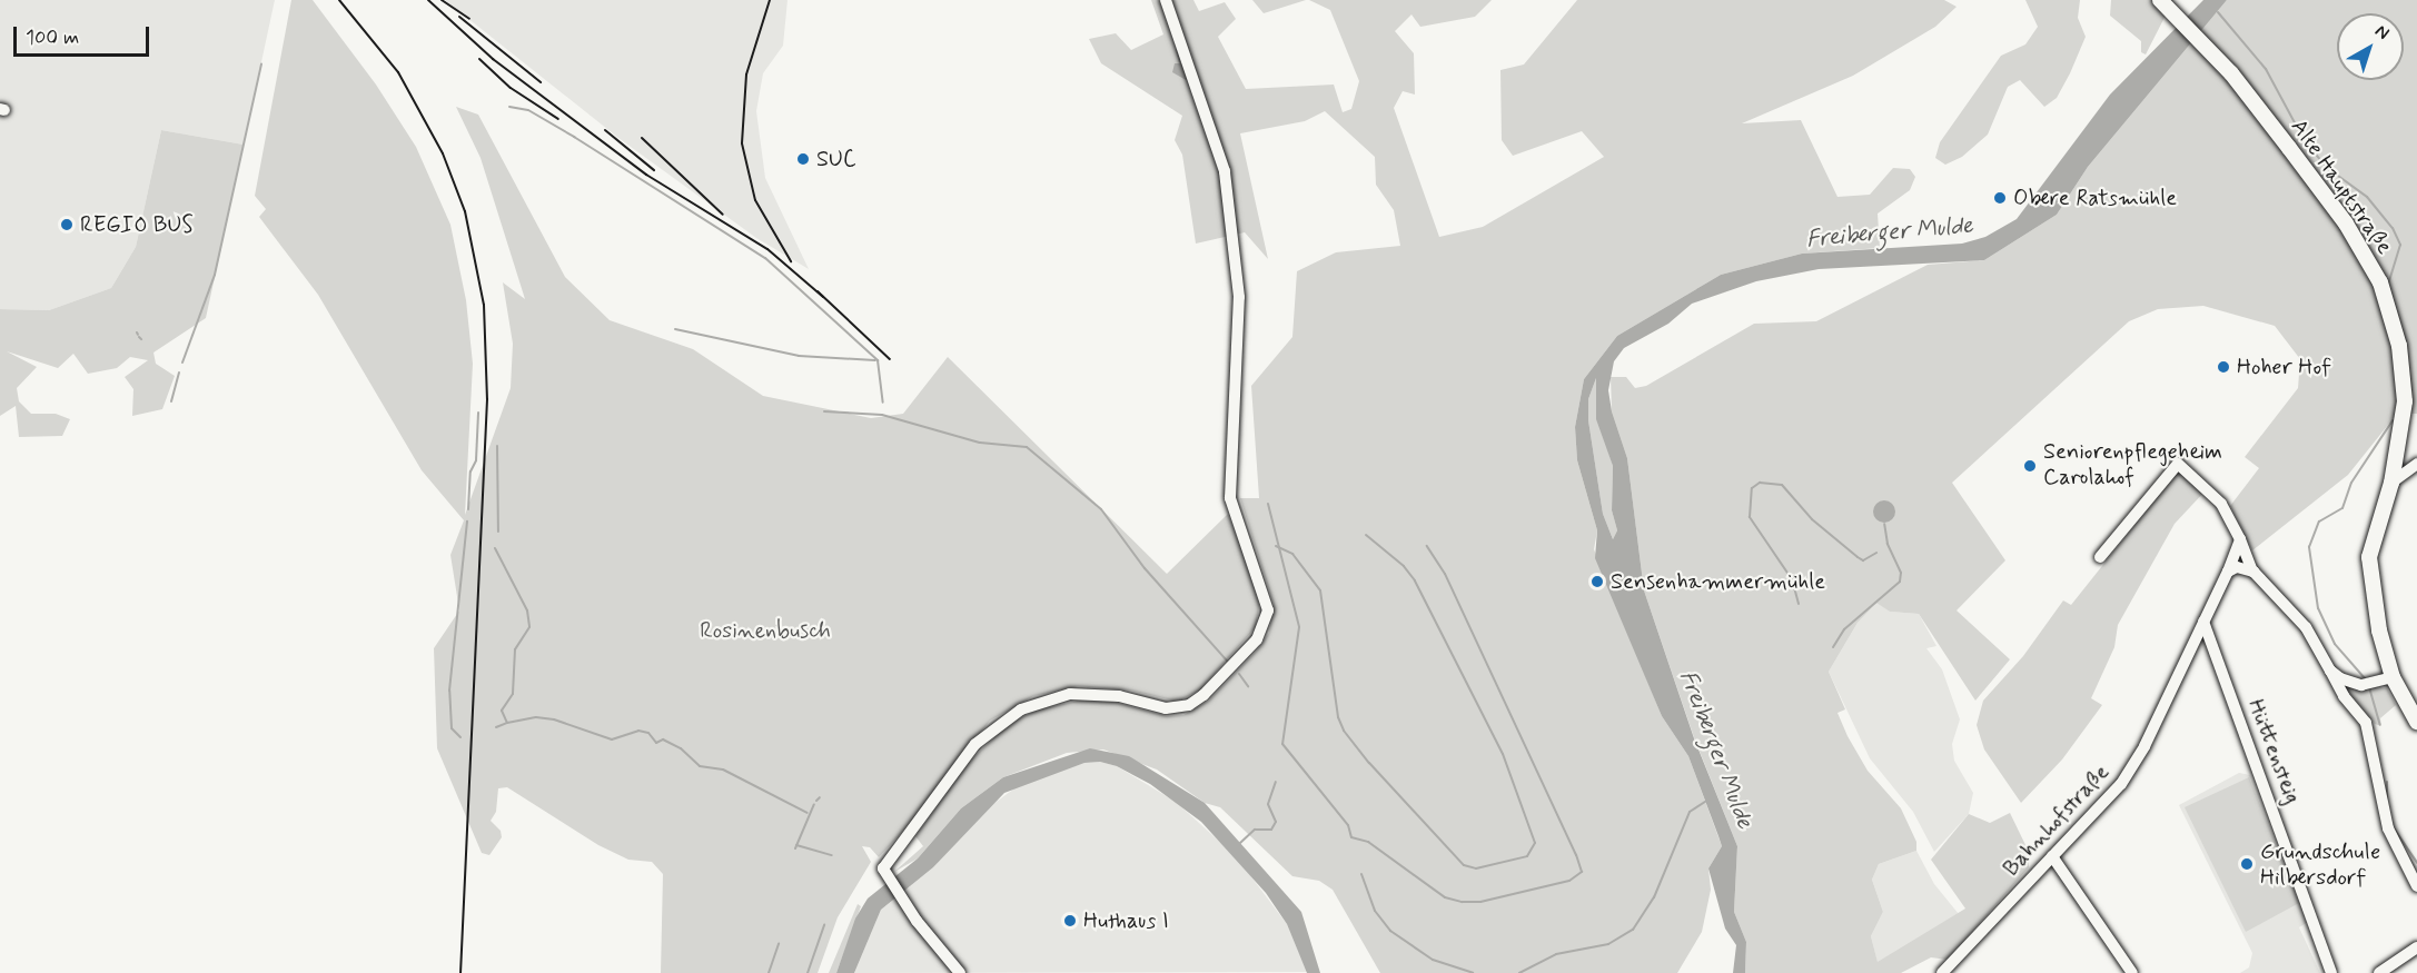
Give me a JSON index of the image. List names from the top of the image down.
{
  "streets": {
    "main road": ["Alte Hauptstraße"],
    "street": ["Hüttensteig", "Bahnhofstraße"]
  },
  "crossings": [
    ["Hüttensteig", "Bahnhofstraße"]
  ],
  "water": ["Freiberger Mulde"],
  "parks": ["Rosinenbusch"],
  "places": [
    "SUC",
    "Obere Ratsmühle",
    "REGIO BUS",
    "Hoher Hof",
    "Seniorenpflegeheim Carolahof",
    "Sensenhammermühle",
    "Grundschule Hilbersdorf",
    "Huthaus I"
  ],
  "scale_bar": "100 m",
  "north": "top right"
}
